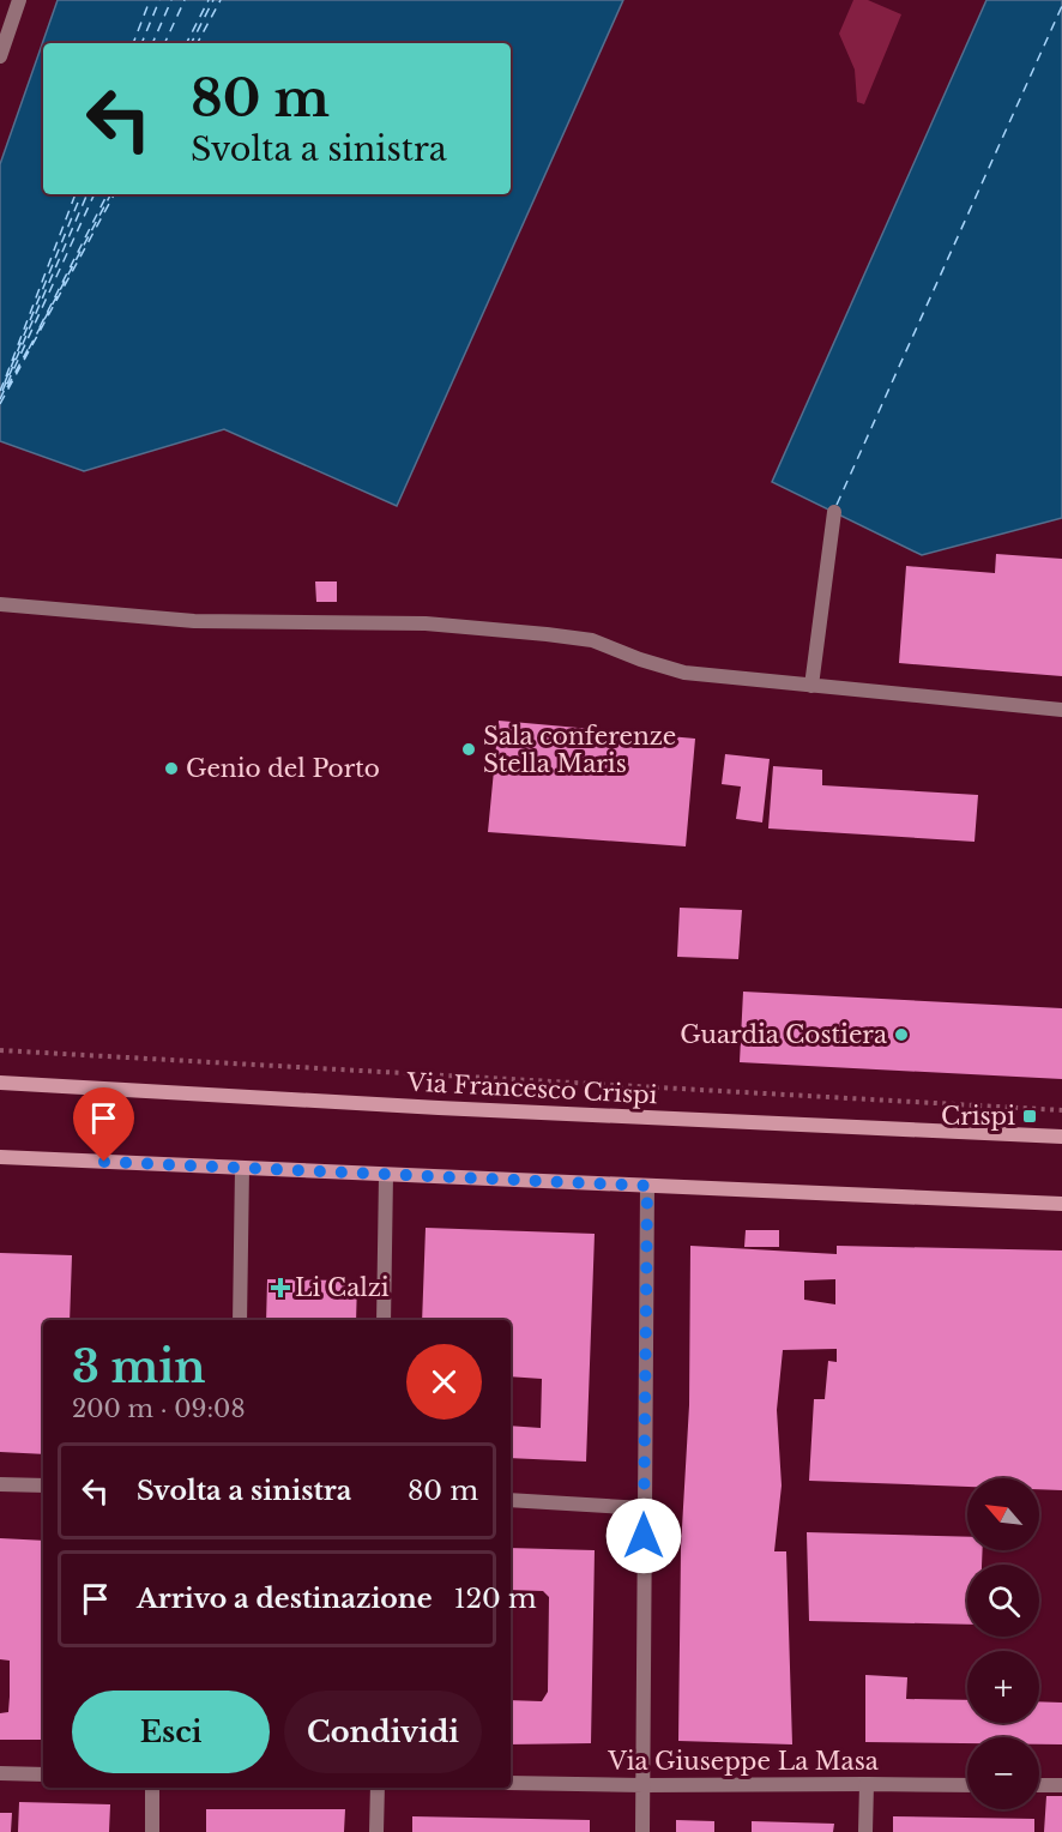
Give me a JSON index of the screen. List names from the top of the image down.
{
  "streets": {
    "main road": ["Via Francesco Crispi"],
    "street": ["Via Giuseppe La Masa"]
  },
  "places": {
    "other": ["Sala conferenze Stella Maris", "Genio del Porto", "Guardia Costiera"],
    "transit": ["Crispi"],
    "health": ["Li Calzi"]
  },
  "north": "top left",
  "page": {
    "turn": ["80 m", "Svolta a sinistra"],
    "heading": ["3 min", "200 m · 09:08"],
    "list": [
      {
        "name": "Svolta a sinistra",
        "value": "80 m"
      },
      {
        "name": "Arrivo a destinazione",
        "value": "120 m"
      }
    ],
    "map_buttons": ["+", "−"],
    "buttons": ["Esci", "Condividi"]
  }
}
